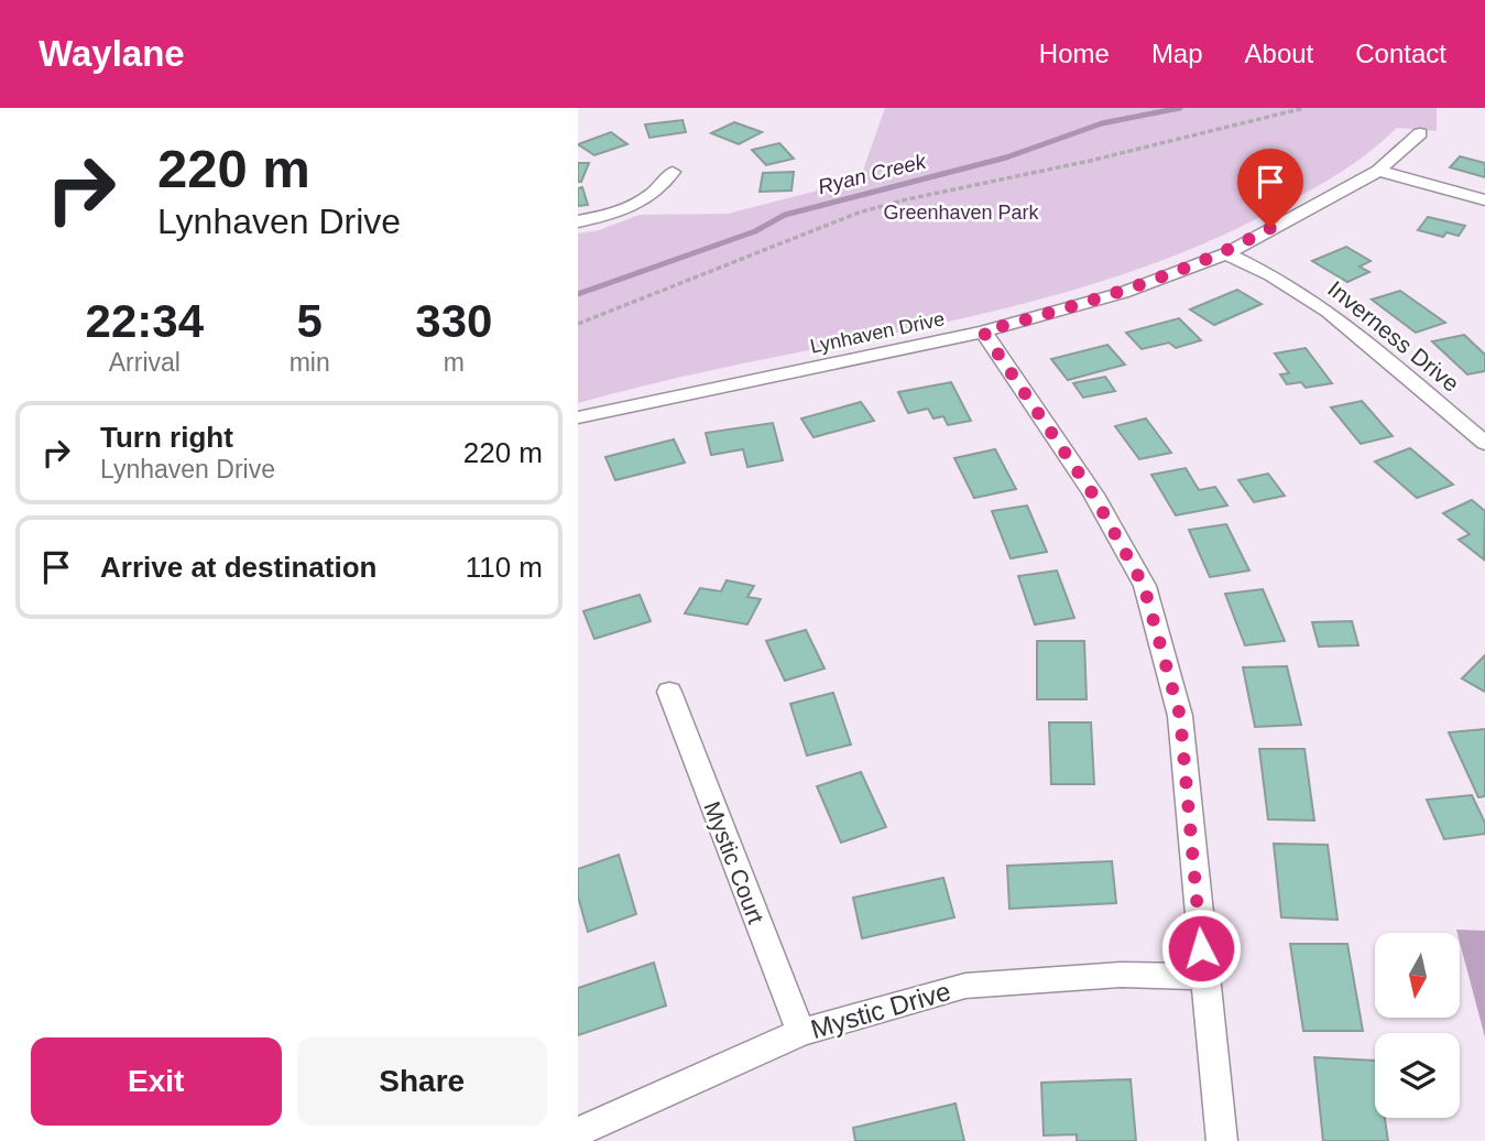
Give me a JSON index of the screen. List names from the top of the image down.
{
  "streets": {
    "street": [
      "Lynhaven Drive",
      "Inverness Drive",
      "Mystic Court",
      "Mystic Drive"
    ]
  },
  "crossings": [
    ["Lynhaven Drive", "Inverness Drive"],
    ["Mystic Court", "Mystic Drive"]
  ],
  "water": ["Ryan Creek"],
  "parks": ["Greenhaven Park"],
  "north": "bottom",
  "page": {
    "header": "Waylane",
    "nav": [
      "Home",
      "Map",
      "About",
      "Contact"
    ],
    "turn": ["220 m", "Lynhaven Drive"],
    "eta": [
      "22:34",
      "Arrival",
      "5",
      "min",
      "330",
      "m"
    ],
    "list": [
      {
        "name": "Turn right",
        "note": "Lynhaven Drive",
        "value": "220 m"
      },
      {
        "name": "Arrive at destination",
        "value": "110 m"
      }
    ],
    "buttons": ["Exit", "Share"]
  }
}
